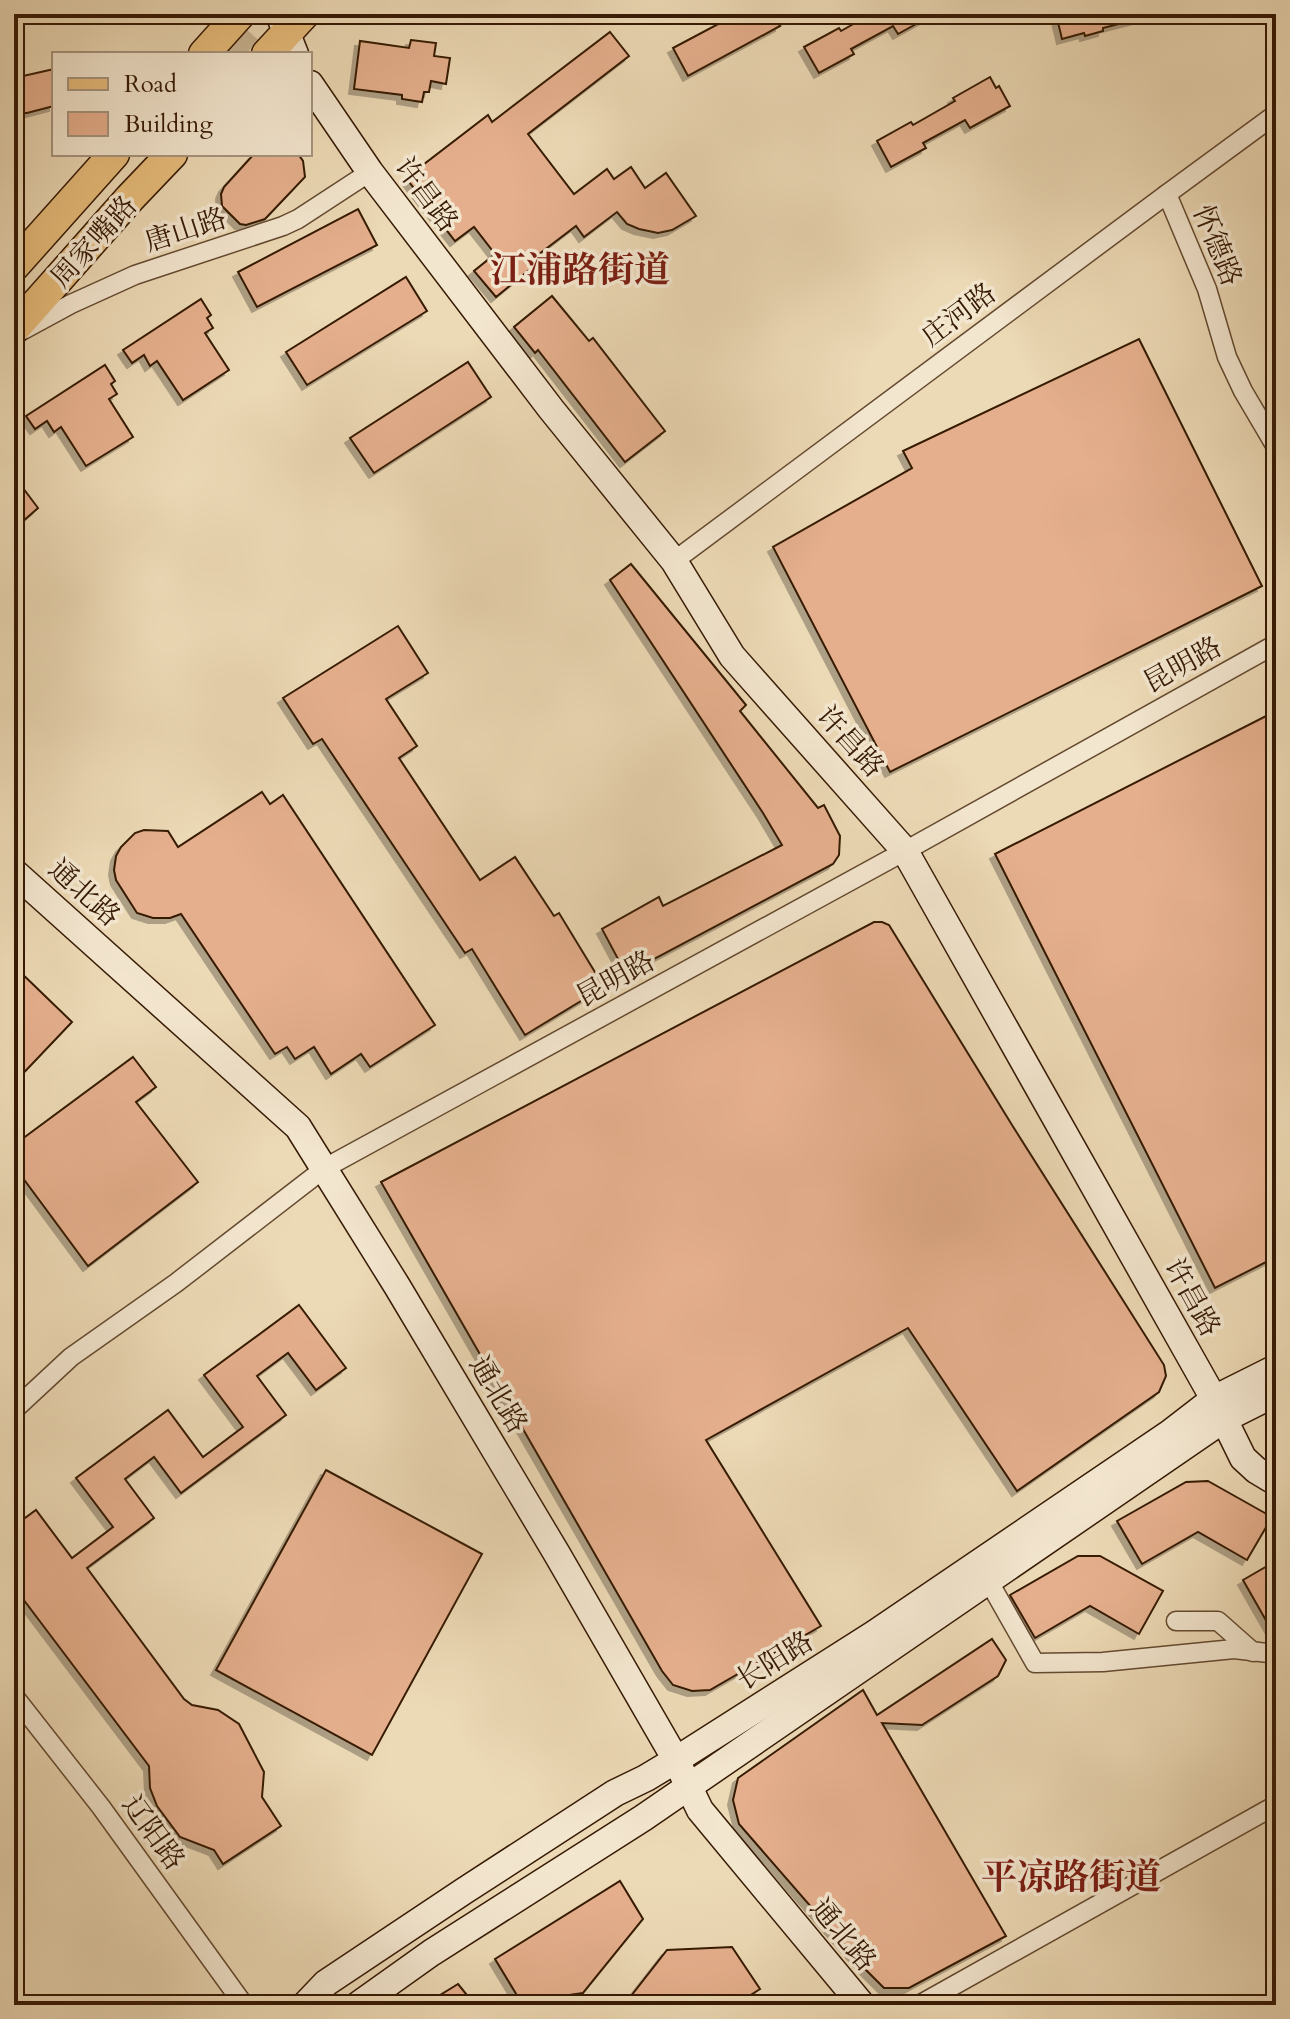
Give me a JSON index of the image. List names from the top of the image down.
{
  "streets": {
    "main road": ["周家嘴路"],
    "street": [
      "许昌路",
      "唐山路",
      "怀德路",
      "庄河路",
      "昆明路",
      "通北路",
      "长阳路",
      "辽阳路"
    ]
  },
  "crossings": [
    ["许昌路", "唐山路"],
    ["许昌路", "庄河路"],
    ["许昌路", "昆明路"],
    ["许昌路", "长阳路"],
    ["唐山路", "周家嘴路"],
    ["怀德路", "庄河路"],
    ["昆明路", "通北路"],
    ["通北路", "长阳路"]
  ],
  "districts": ["江浦路街道", "平凉路街道"],
  "legend": ["Road", "Building"]
}
